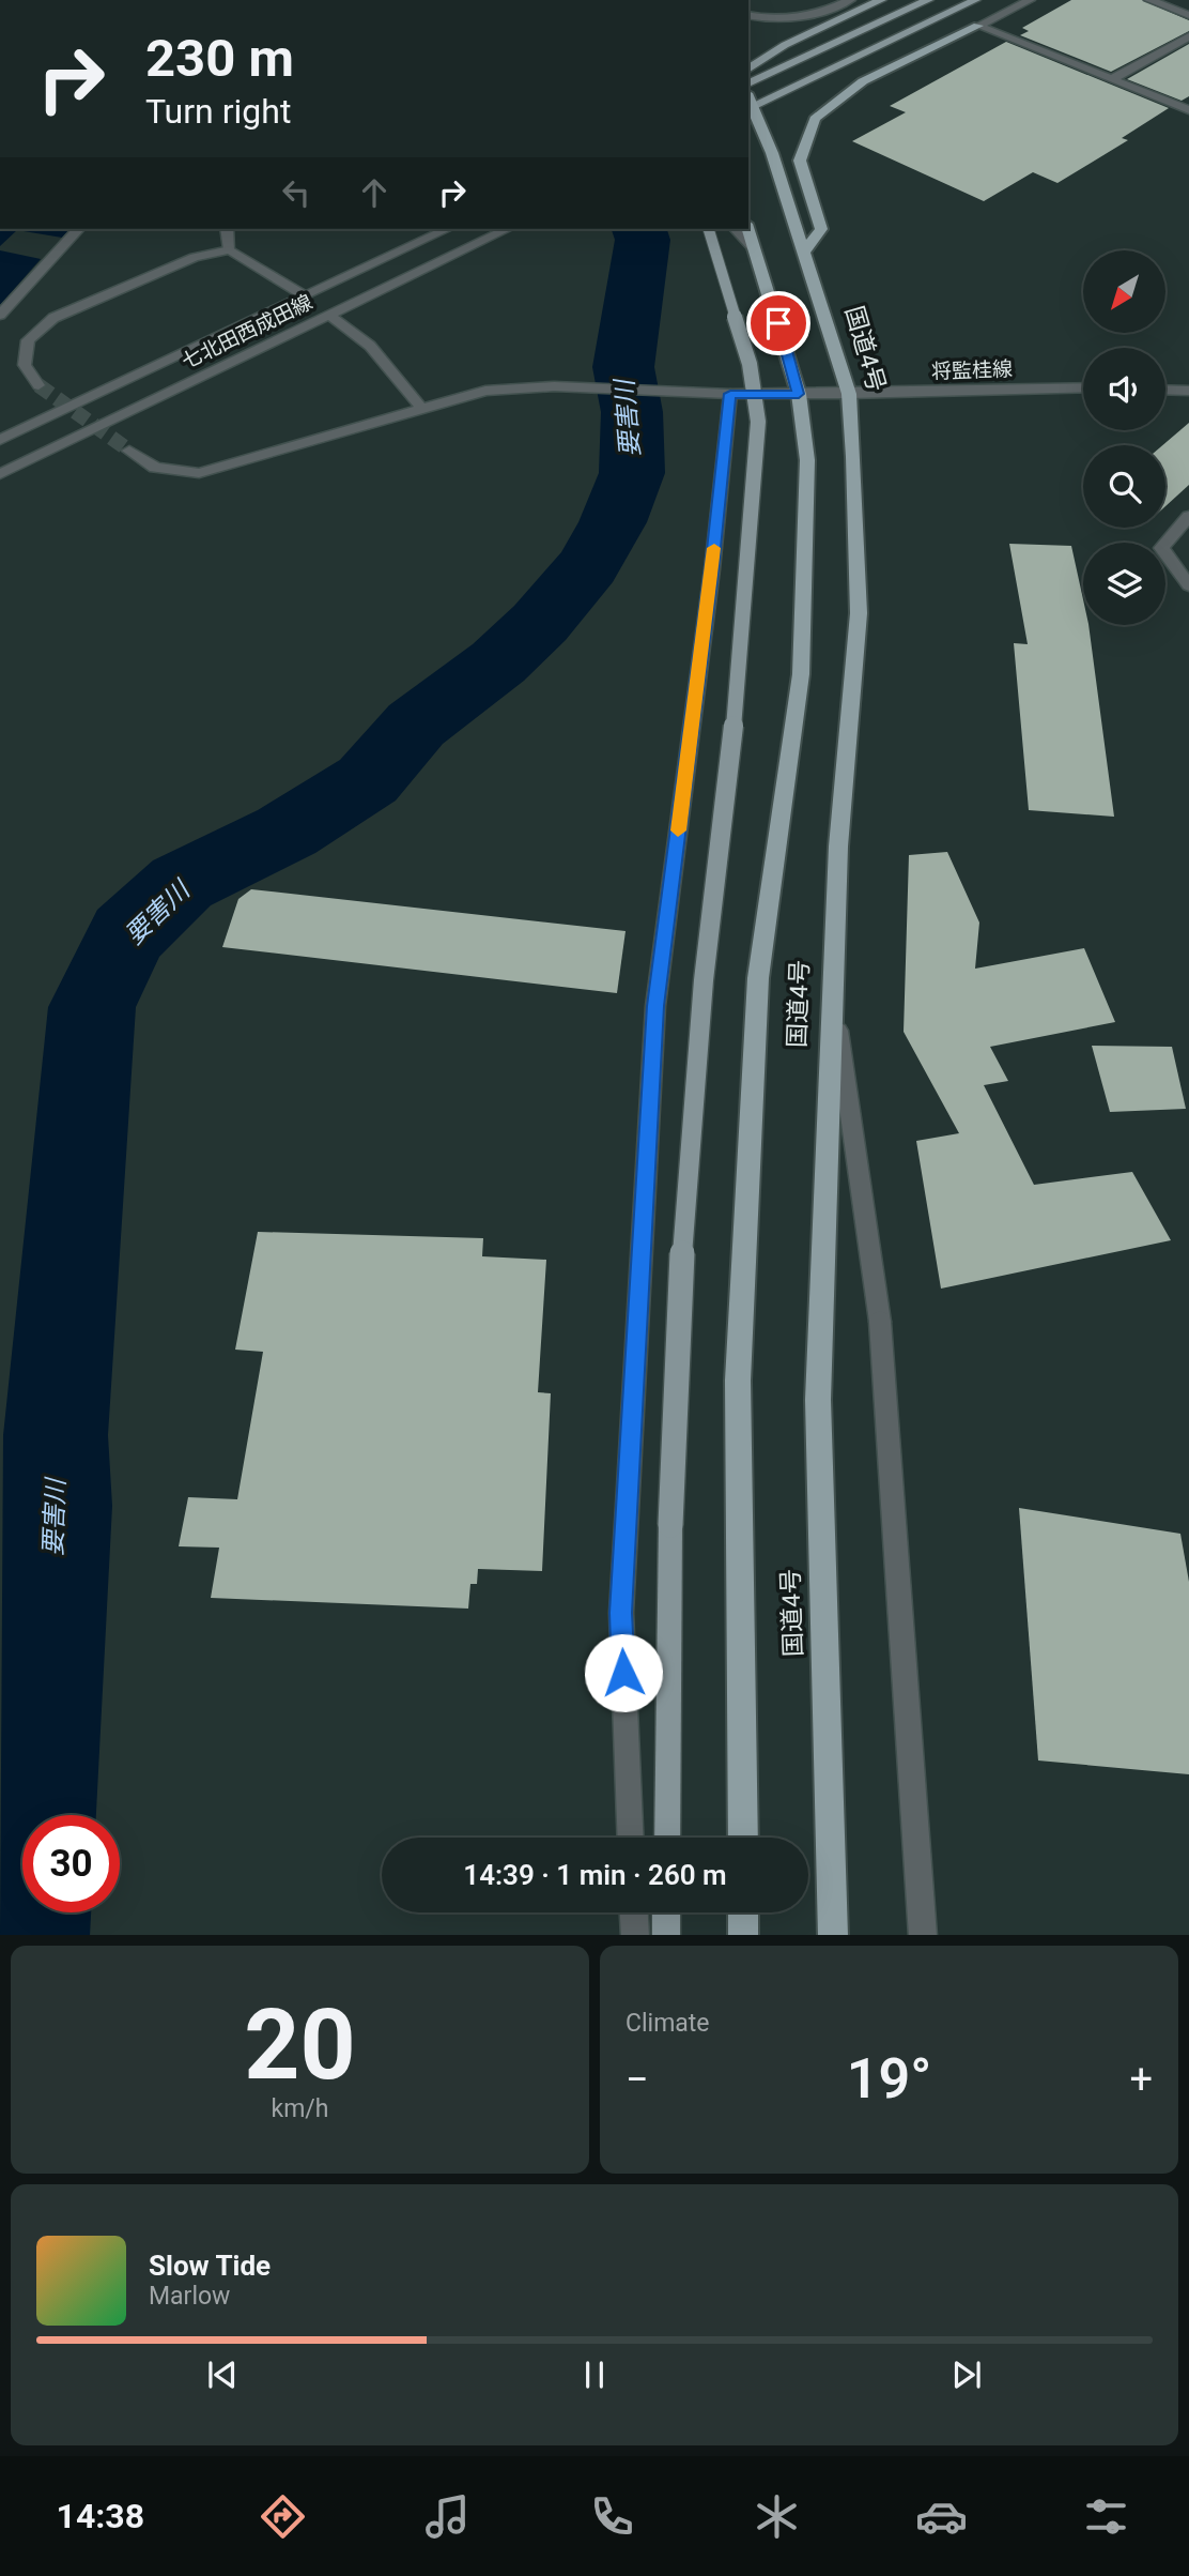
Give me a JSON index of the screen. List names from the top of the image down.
{
  "streets": {
    "highway": ["国道4号"],
    "street": ["七北田西成田線", "将監桂線"]
  },
  "crossings": [
    ["国道4号", "将監桂線"]
  ],
  "water": ["要害川"],
  "north": "bottom left",
  "page": {
    "turn": ["230 m", "Turn right"],
    "limit": "30",
    "trip": "14:39 · 1 min · 260 m",
    "tile": [
      ["20", "km/h"],
      "Climate"
    ],
    "heat": ["−", "19°", "+"],
    "song": ["Slow Tide", "Marlow"],
    "tabs": "14:38"
  }
}
